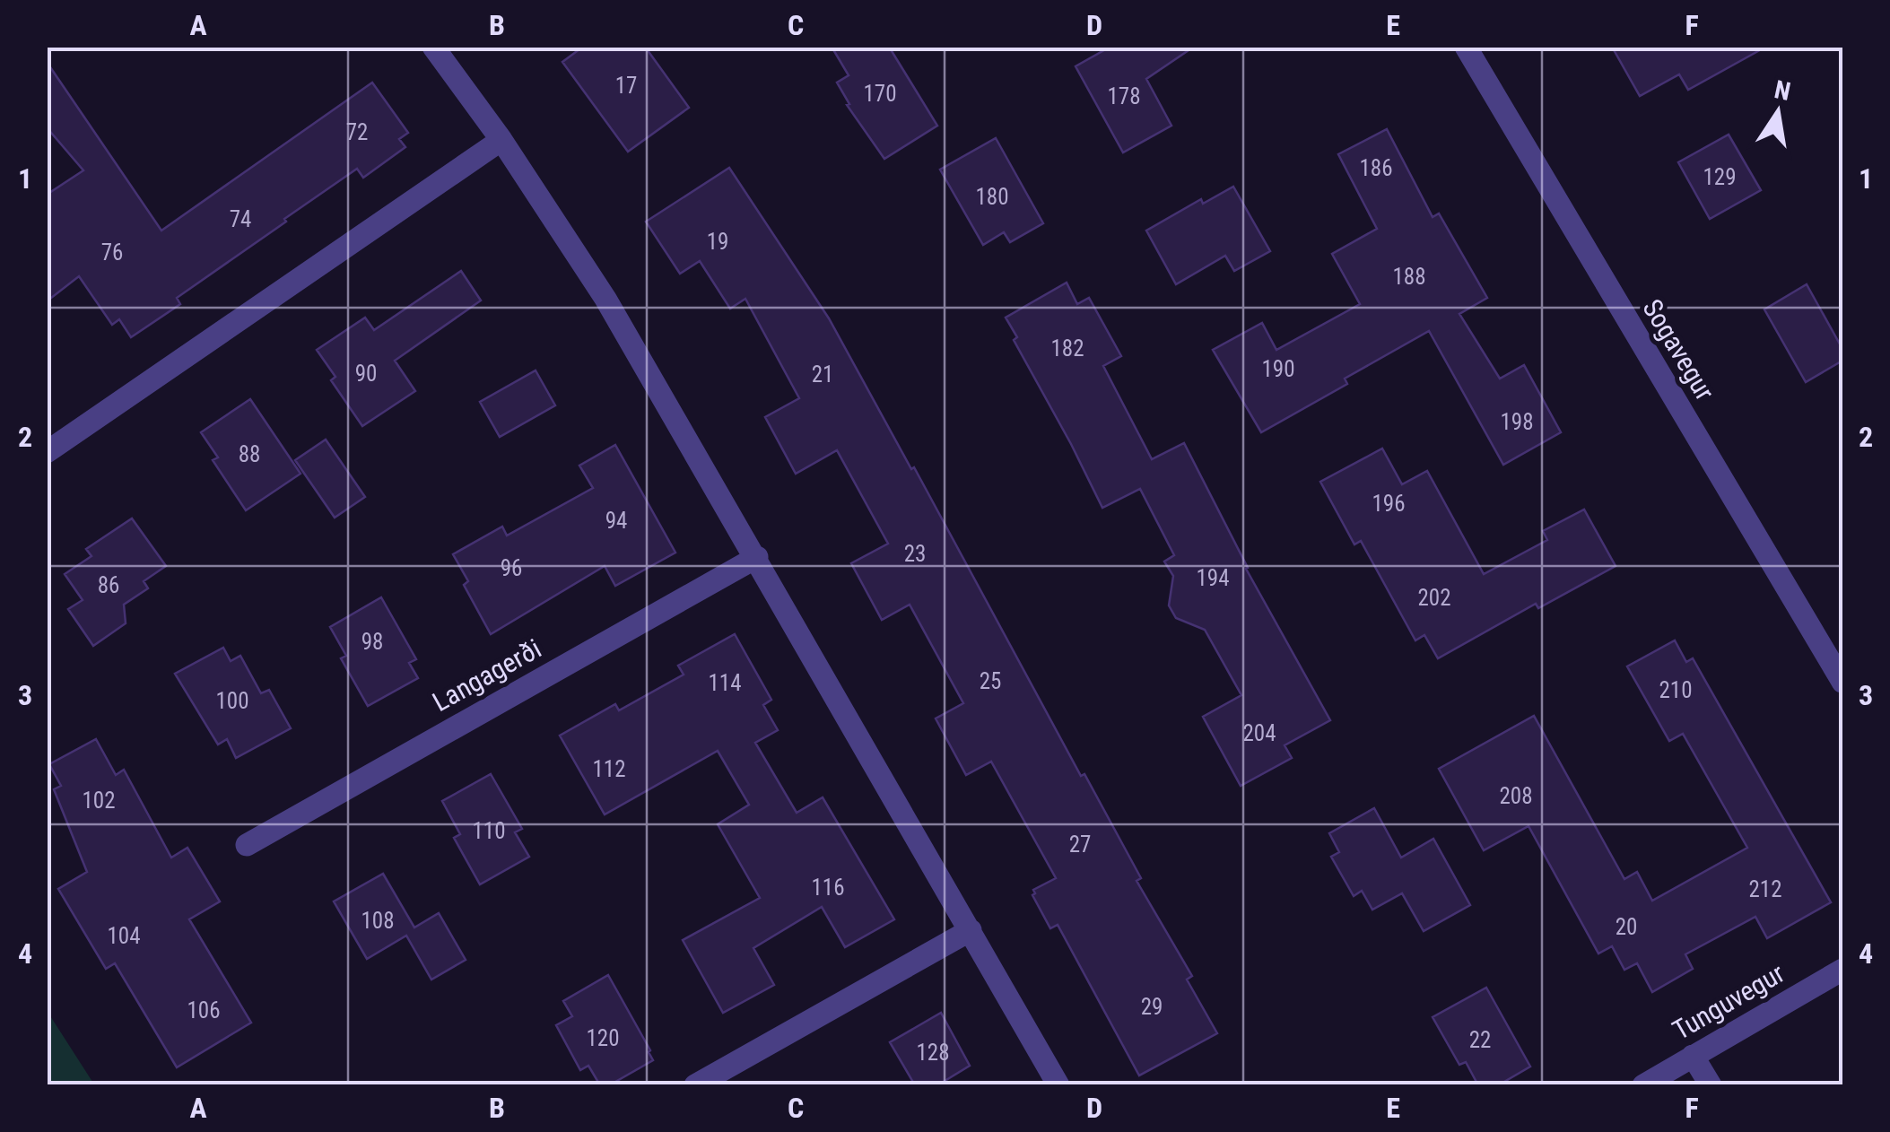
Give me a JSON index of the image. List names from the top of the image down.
{
  "streets": {
    "street": ["Sogavegur", "Langagerði", "Tunguvegur"]
  },
  "house_numbers": [
    "17",
    "170",
    "178",
    "72",
    "186",
    "129",
    "180",
    "74",
    "19",
    "76",
    "188",
    "182",
    "190",
    "90",
    "21",
    "198",
    "88",
    "196",
    "94",
    "23",
    "96",
    "194",
    "86",
    "202",
    "98",
    "25",
    "114",
    "210",
    "100",
    "204",
    "112",
    "208",
    "102",
    "110",
    "27",
    "116",
    "212",
    "108",
    "20",
    "104",
    "29",
    "106",
    "120",
    "22",
    "128"
  ],
  "north": "top",
  "grid": {
    "columns": [
      "A",
      "B",
      "C",
      "D",
      "E",
      "F"
    ],
    "rows": [
      "1",
      "2",
      "3",
      "4"
    ]
  }
}
